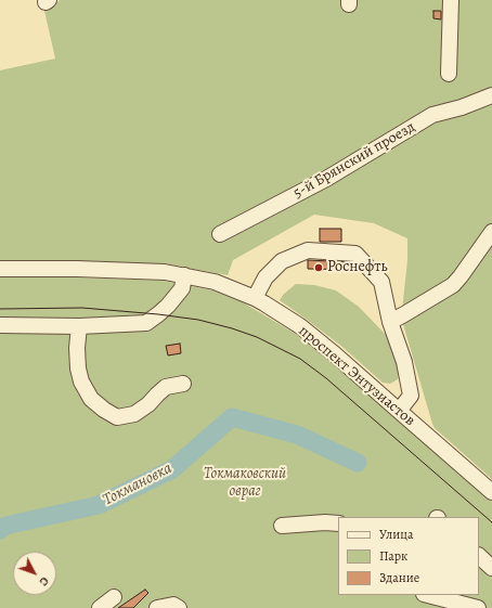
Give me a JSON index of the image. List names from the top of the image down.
{
  "streets": {
    "street": ["5-й Брянский проезд", "проспект Энтузиастов"]
  },
  "water": ["Токмановка"],
  "parks": ["Токмаковский овраг"],
  "places": ["Роснефть"],
  "legend": ["Улица", "Парк", "Здание"],
  "north": "bottom right"
}
